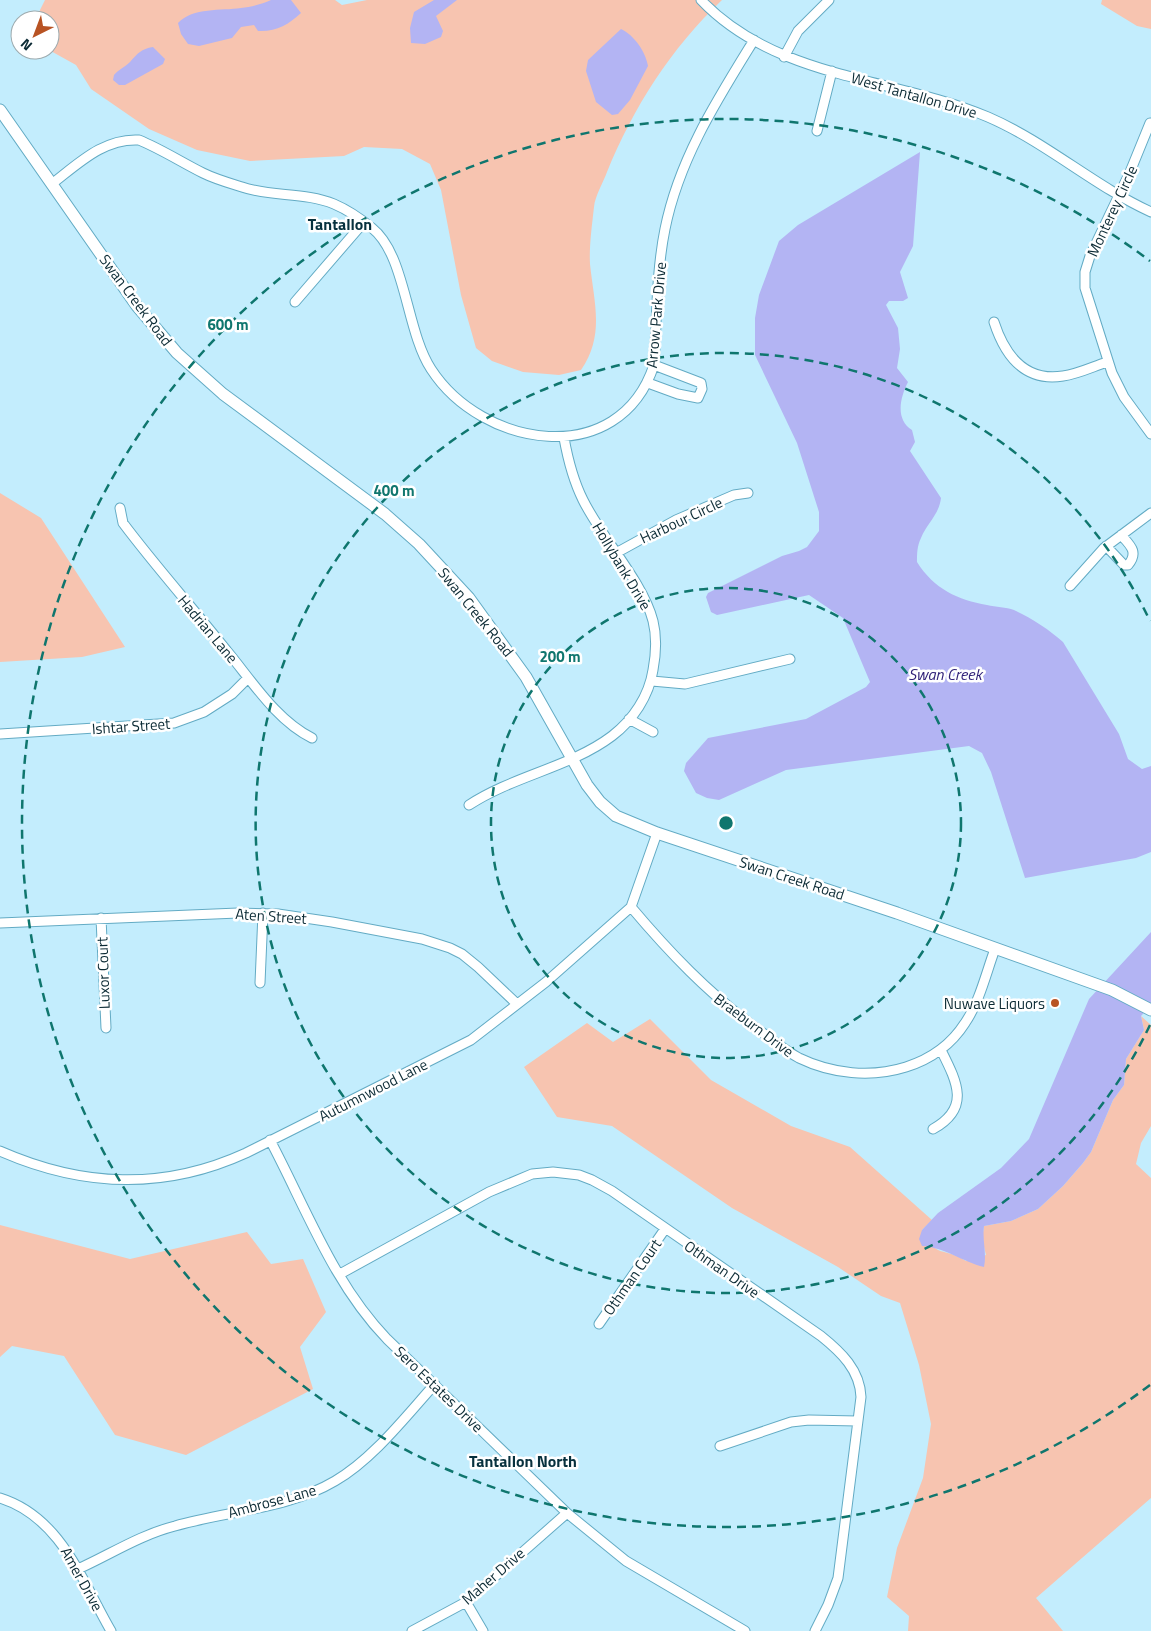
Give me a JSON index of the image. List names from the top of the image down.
{
  "streets": {
    "street": [
      "West Tantallon Drive",
      "Monterey Circle",
      "Swan Creek Road",
      "Arrow Park Drive",
      "Harbour Circle",
      "Hollybank Drive",
      "Hadrian Lane",
      "Ishtar Street",
      "Aten Street",
      "Luxor Court",
      "Braeburn Drive",
      "Autumnwood Lane",
      "Othman Drive",
      "Othman Court",
      "Sero Estates Drive",
      "Ambrose Lane",
      "Maher Drive",
      "Amer Drive"
    ]
  },
  "crossings": [
    ["West Tantallon Drive", "Monterey Circle"],
    ["West Tantallon Drive", "Arrow Park Drive"],
    ["Swan Creek Road", "Arrow Park Drive"],
    ["Swan Creek Road", "Hollybank Drive"],
    ["Swan Creek Road", "Braeburn Drive"],
    ["Swan Creek Road", "Autumnwood Lane"],
    ["Arrow Park Drive", "Hollybank Drive"],
    ["Harbour Circle", "Hollybank Drive"],
    ["Hadrian Lane", "Ishtar Street"],
    ["Aten Street", "Luxor Court"],
    ["Aten Street", "Autumnwood Lane"],
    ["Braeburn Drive", "Autumnwood Lane"],
    ["Autumnwood Lane", "Sero Estates Drive"],
    ["Othman Drive", "Othman Court"],
    ["Othman Drive", "Sero Estates Drive"],
    ["Sero Estates Drive", "Ambrose Lane"],
    ["Sero Estates Drive", "Maher Drive"],
    ["Ambrose Lane", "Amer Drive"]
  ],
  "districts": ["Tantallon", "Tantallon North"],
  "water": ["Swan Creek"],
  "places": ["Nuwave Liquors"],
  "north": "bottom left",
  "rings": ["600 m", "400 m", "200 m"]
}
